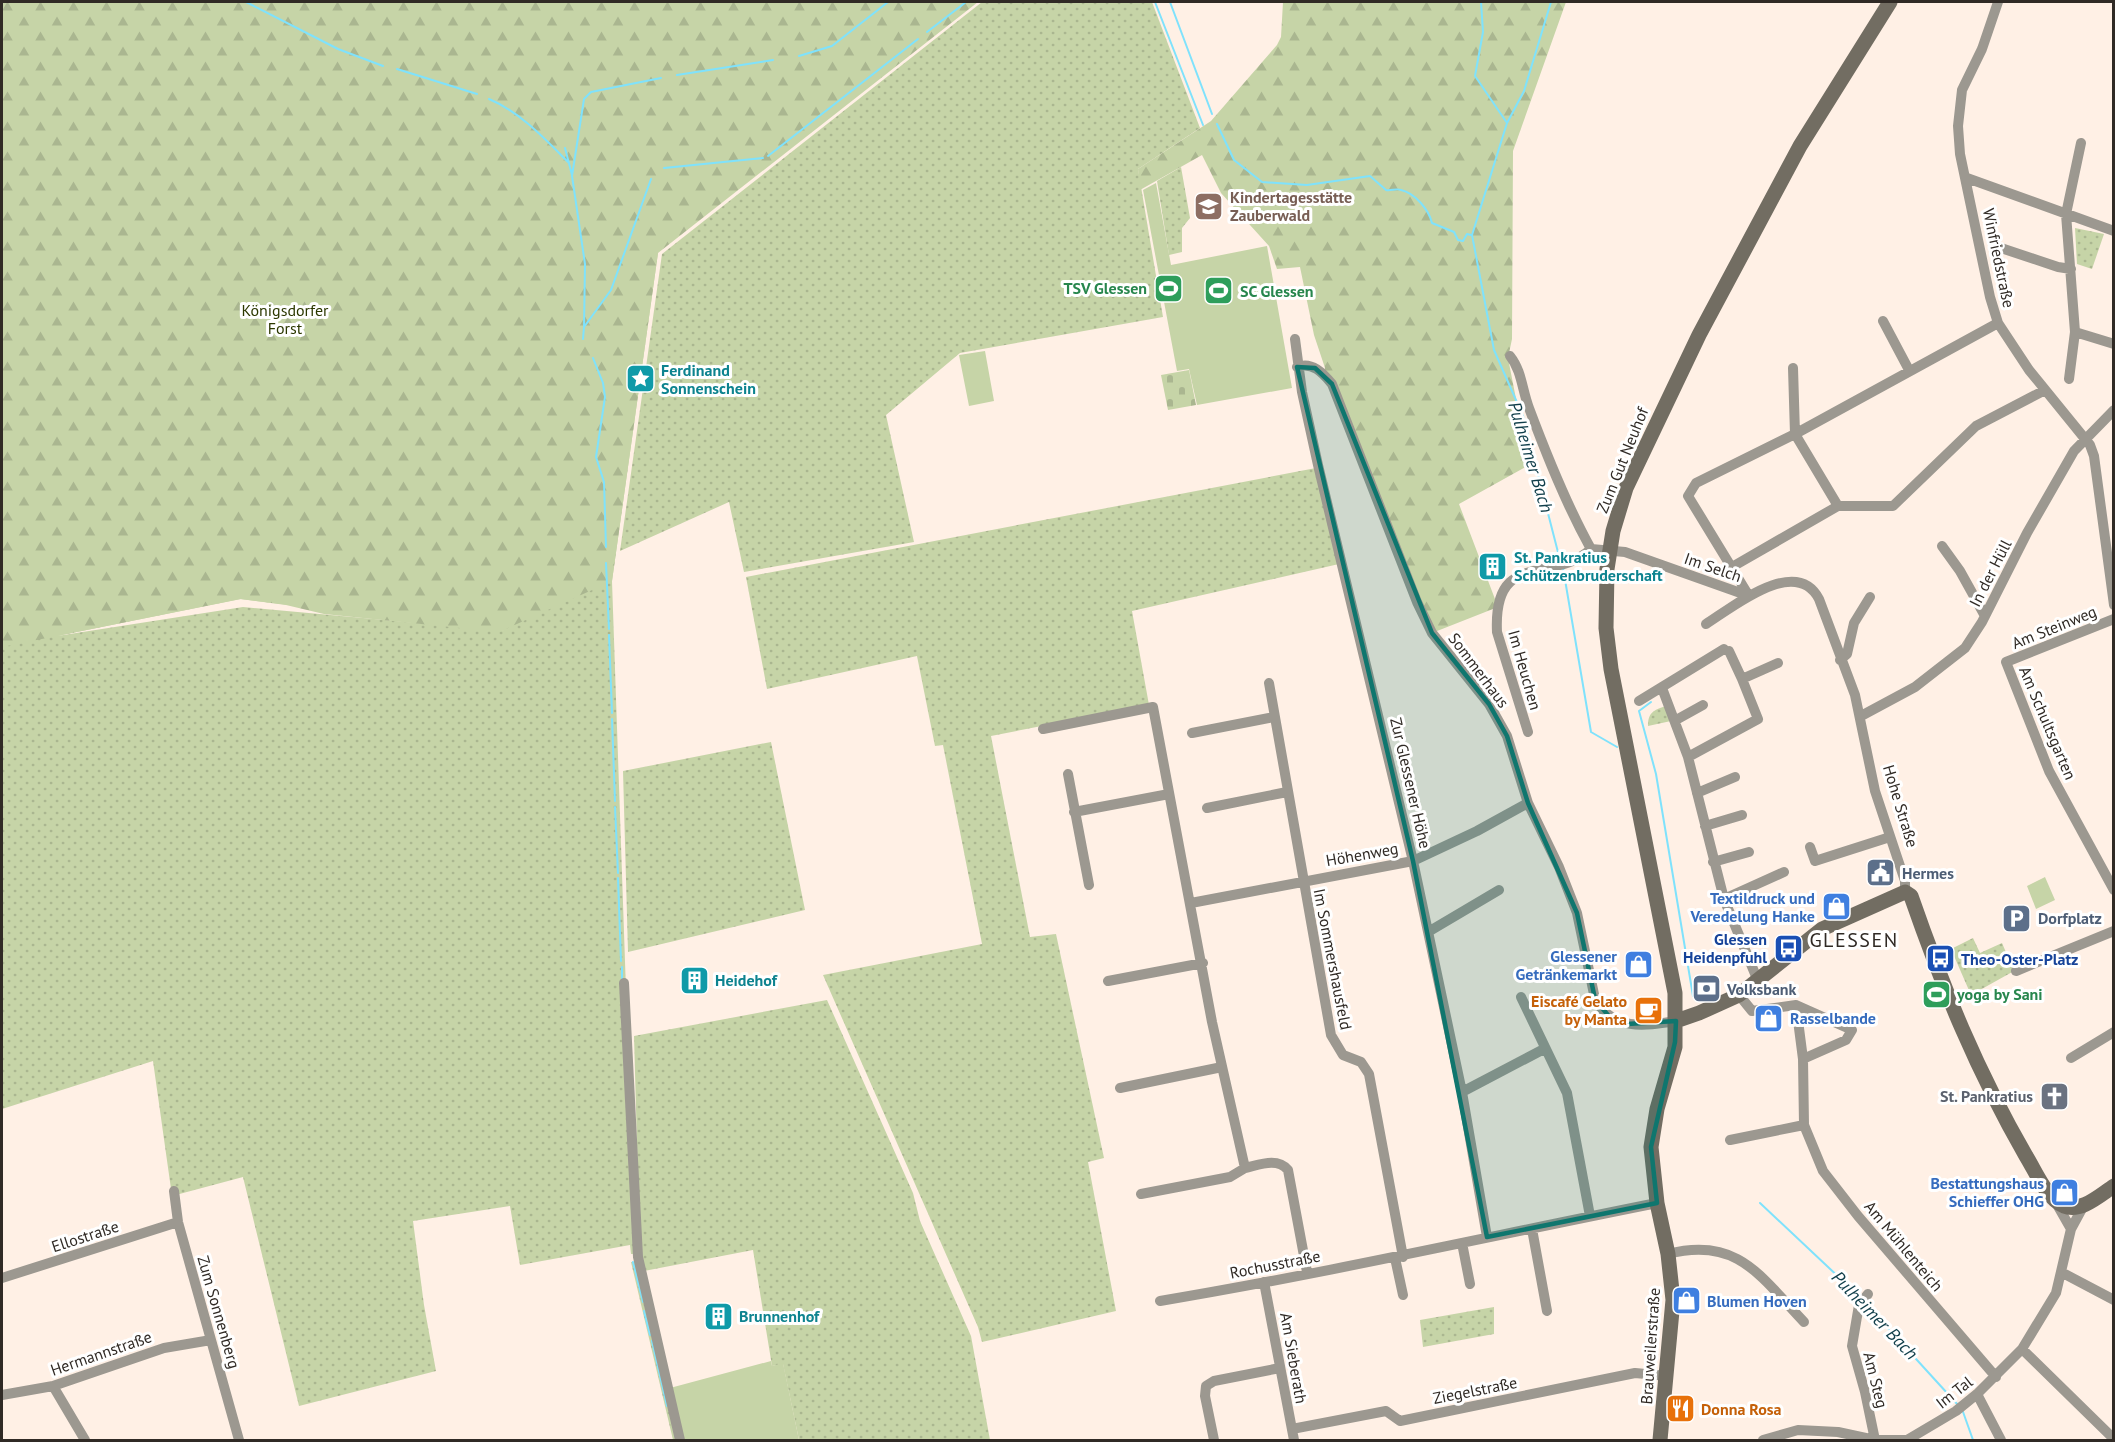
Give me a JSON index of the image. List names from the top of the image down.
{
  "streets": {
    "main road": ["Zum Gut Neuhof", "Hohe Straße", "Brauweilerstraße"],
    "street": [
      "Winfriedstraße",
      "Im Selch",
      "In der Hüll",
      "Am Steinweg",
      "Sommerhaus",
      "Im Heuchen",
      "Am Schultsgarten",
      "Zur Glessener Höhe",
      "Höhenweg",
      "Im Sommershausfeld",
      "Ellostraße",
      "Am Mühlenteich",
      "Rochusstraße",
      "Zum Sonnenberg",
      "Hermannstraße",
      "Am Sieberath",
      "Am Steg",
      "Ziegelstraße",
      "Im Tal"
    ]
  },
  "crossings": [
    ["Winfriedstraße", "In der Hüll"],
    ["Zum Gut Neuhof", "Im Selch"],
    ["Zum Gut Neuhof", "Sommerhaus"],
    ["Zum Gut Neuhof", "Brauweilerstraße"],
    ["Im Selch", "In der Hüll"],
    ["Im Selch", "Hohe Straße"],
    ["In der Hüll", "Hohe Straße"],
    ["Am Steinweg", "Am Schultsgarten"],
    ["Sommerhaus", "Zur Glessener Höhe"],
    ["Sommerhaus", "Höhenweg"],
    ["Sommerhaus", "Brauweilerstraße"],
    ["Zur Glessener Höhe", "Höhenweg"],
    ["Zur Glessener Höhe", "Rochusstraße"],
    ["Höhenweg", "Im Sommershausfeld"],
    ["Im Sommershausfeld", "Rochusstraße"],
    ["Ellostraße", "Zum Sonnenberg"],
    ["Am Mühlenteich", "Im Tal"],
    ["Rochusstraße", "Brauweilerstraße"],
    ["Rochusstraße", "Am Sieberath"],
    ["Zum Sonnenberg", "Hermannstraße"],
    ["Brauweilerstraße", "Ziegelstraße"],
    ["Am Sieberath", "Ziegelstraße"],
    ["Am Steg", "Im Tal"]
  ],
  "districts": ["GLESSEN"],
  "water": ["Pulheimer Bach"],
  "parks": ["Königsdorfer Forst"],
  "places": {
    "school or university": ["Kindertagesstätte Zauberwald"],
    "sports": ["TSV Glessen", "SC Glessen", "yoga by Sani"],
    "place": ["Ferdinand Sonnenschein"],
    "building": ["St. Pankratius Schützenbruderschaft", "Heidehof", "Brunnenhof"],
    "public building": ["Hermes"],
    "shop": [
      "Textildruck und Veredelung Hanke",
      "Glessener Getränkemarkt",
      "Rasselbande",
      "Bestattungshaus Schieffer OHG",
      "Blumen Hoven"
    ],
    "parking": ["Dorfplatz"],
    "bus stop": ["Glessen Heidenpfuhl", "Theo-Oster-Platz"],
    "bank": ["Volksbank"],
    "cafe": ["Eiscafé Gelato by Manta"],
    "church": ["St. Pankratius"],
    "restaurant": ["Donna Rosa"]
  }
}
